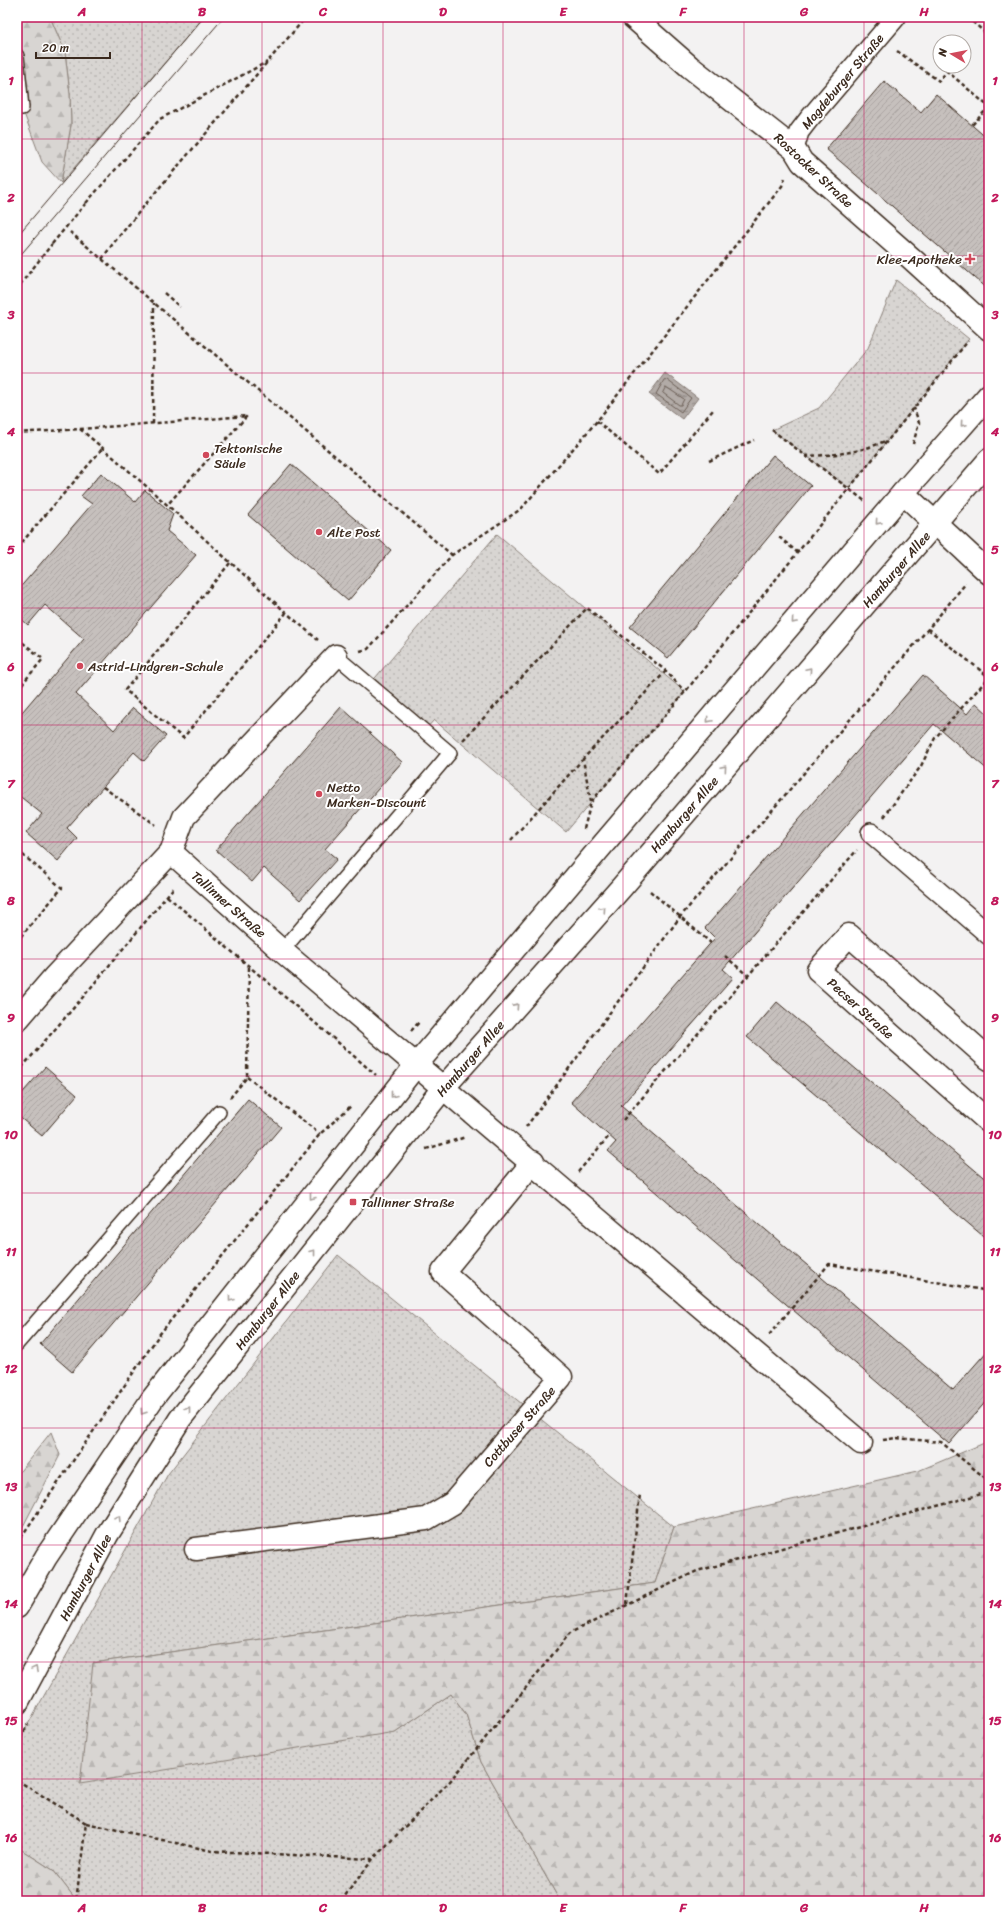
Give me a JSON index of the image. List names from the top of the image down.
{
  "streets": {
    "street": [
      "Magdeburger Straße",
      "Rostocker Straße",
      "Hamburger Allee",
      "Tallinner Straße",
      "Pecser Straße",
      "Cottbuser Straße"
    ]
  },
  "crossings": [
    ["Magdeburger Straße", "Rostocker Straße"]
  ],
  "places": {
    "health": ["Klee-Apotheke"],
    "other": [
      "Tektonische Säule",
      "Alte Post",
      "Astrid-Lindgren-Schule",
      "Netto Marken-Discount"
    ],
    "transit": ["Tallinner Straße"]
  },
  "scale_bar": "20 m",
  "north": "left",
  "grid": {
    "columns": [
      "A",
      "B",
      "C",
      "D",
      "E",
      "F",
      "G",
      "H"
    ],
    "rows": [
      "1",
      "2",
      "3",
      "4",
      "5",
      "6",
      "7",
      "8",
      "9",
      "10",
      "11",
      "12",
      "13",
      "14",
      "15",
      "16"
    ]
  }
}
